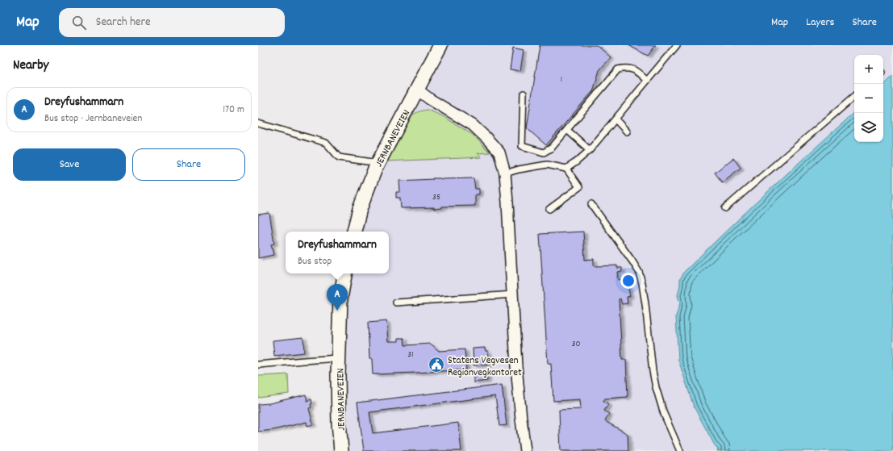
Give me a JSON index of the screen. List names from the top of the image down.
{
  "streets": {
    "street": ["JERNBANEVEIEN"]
  },
  "places": {
    "public building": ["Statens Vegvesen Regionvegkontoret"]
  },
  "house_numbers": [
    "1",
    "35",
    "30",
    "31"
  ],
  "page": {
    "header": "Map",
    "search": "Search here",
    "nav": ["Map", "Layers", "Share"],
    "heading": "Nearby",
    "map_buttons": ["+", "−"],
    "list": [
      {
        "mark": "A",
        "name": "Dreyfushammarn",
        "note": "Bus stop · Jernbaneveien",
        "value": "170 m"
      }
    ],
    "buttons": ["Save", "Share"],
    "popup": ["Dreyfushammarn", "Bus stop"],
    "pins": "A"
  }
}
